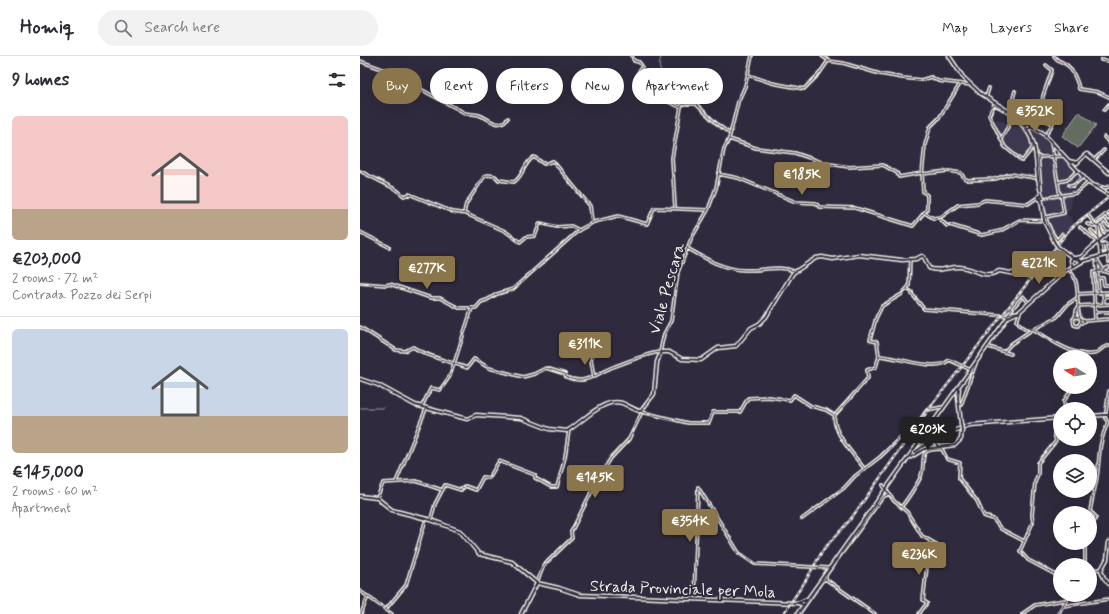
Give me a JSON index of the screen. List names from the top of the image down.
{
  "streets": {
    "street": ["Viale Pescara", "Strada Provinciale per Mola"]
  },
  "north": "left",
  "page": {
    "header": "Homiq",
    "search": "Search here",
    "nav": ["Map", "Layers", "Share"],
    "heading": "9 homes",
    "chip": [
      "Buy",
      "Rent",
      "Filters",
      "New",
      "Apartment"
    ],
    "price": [
      "€352K",
      "€185K",
      "€221K",
      "€277K",
      "€311K",
      "€203K",
      "€145K",
      "€354K",
      "€236K"
    ],
    "list": [
      {
        "name": "€203,000",
        "note": "2 rooms · 72 m² · Contrada Pozzo dei Serpi"
      },
      {
        "name": "€145,000",
        "note": "2 rooms · 60 m² · Apartment"
      }
    ],
    "map_buttons": ["+", "−"]
  }
}
